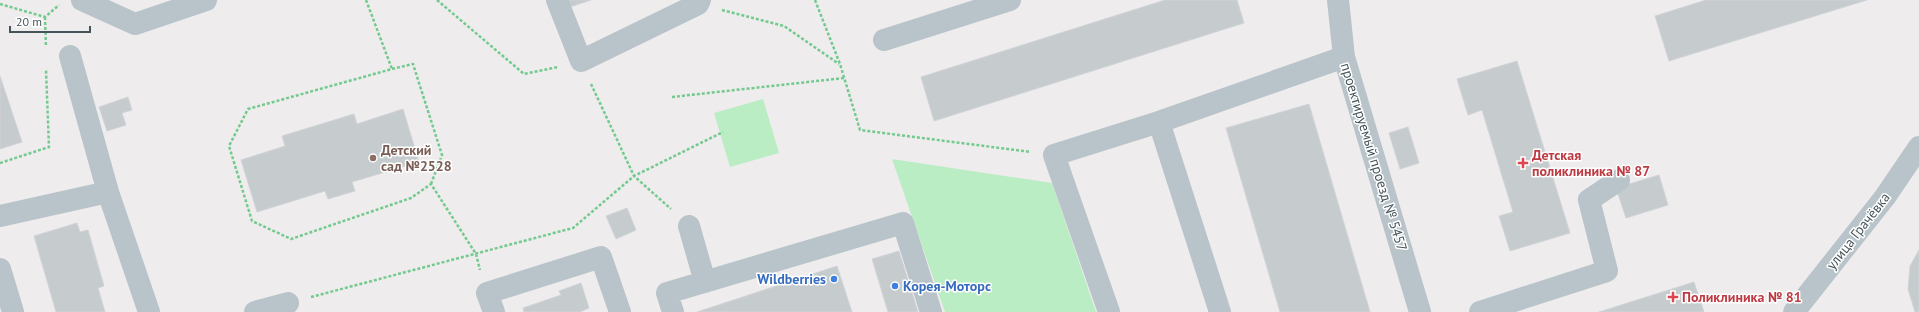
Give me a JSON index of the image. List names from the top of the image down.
{
  "streets": {
    "street": ["проектируемый проезд № 5457", "улица Грачёвка"]
  },
  "places": {
    "other": ["Детский сад №2528", "Wildberries", "Корея-Моторс"],
    "health": ["Детская поликлиника № 87", "Поликлиника № 81"]
  },
  "scale_bar": "20 m"
}
